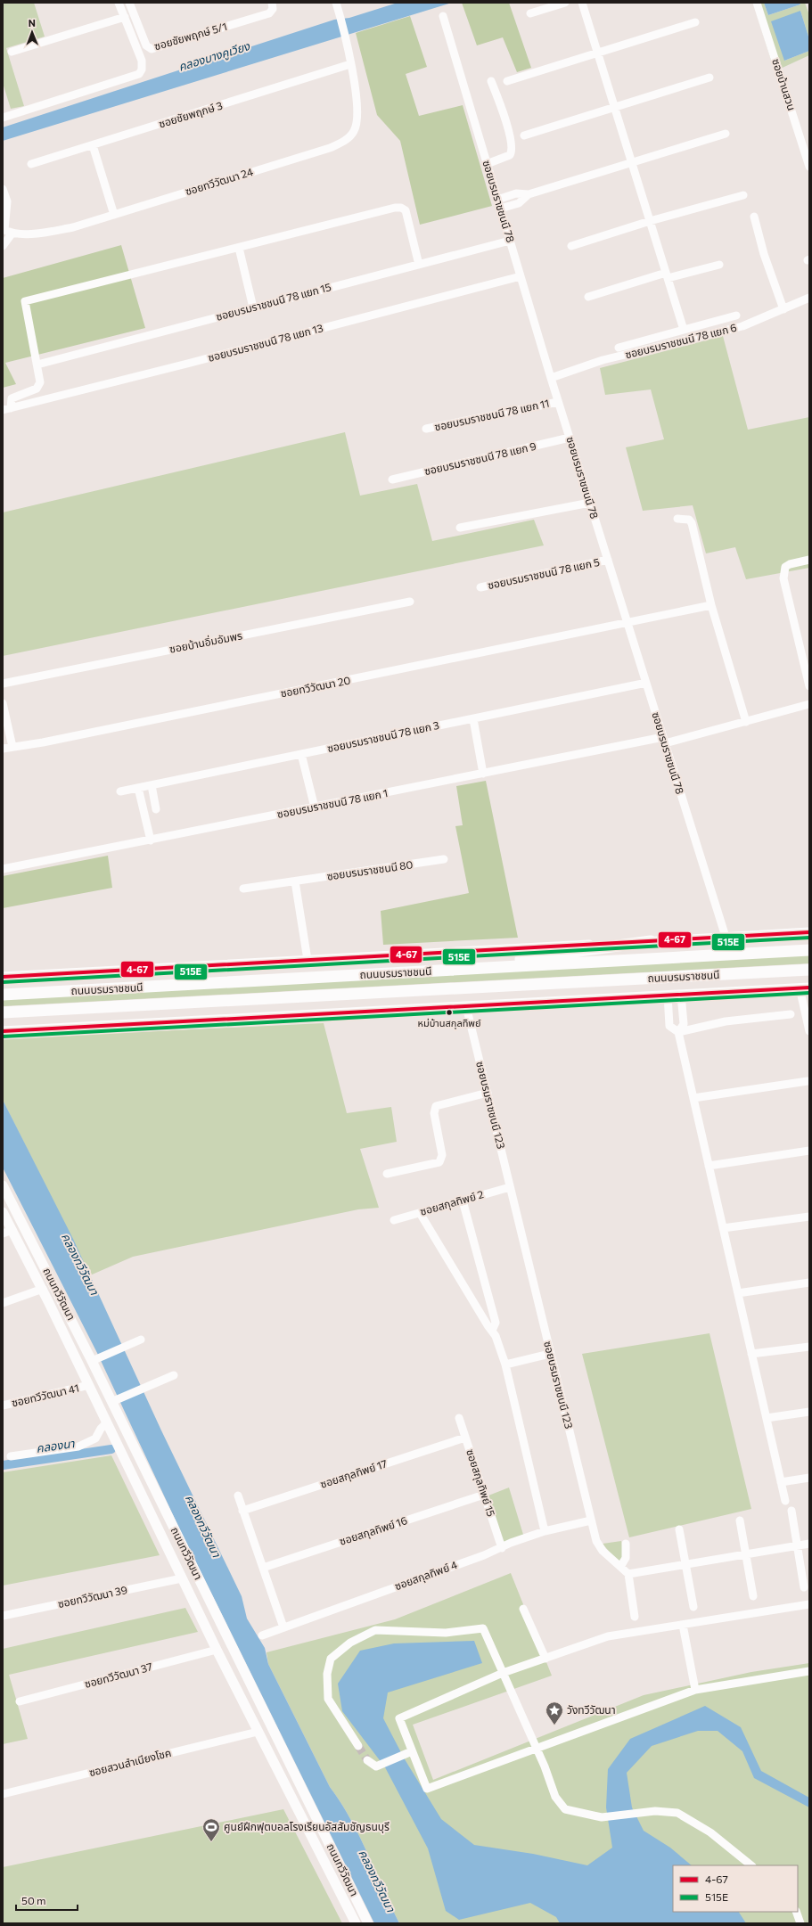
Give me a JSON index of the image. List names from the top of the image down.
{
  "streets": {
    "highway": ["ถนนบรมราชชนนี"],
    "main road": ["ถนนทวีวัฒนา"],
    "street": [
      "ซอยชัยพฤกษ์ 5/1",
      "ซอยบ้านสวน",
      "ซอยชัยพฤกษ์ 3",
      "ซอยทวีวัฒนา 24",
      "ซอยบรมราชชนนี 78",
      "ซอยบรมราชชนนี 78 แยก 15",
      "ซอยบรมราชชนนี 78 แยก 6",
      "ซอยบรมราชชนนี 78 แยก 13",
      "ซอยบรมราชชนนี 78 แยก 11",
      "ซอยบรมราชชนนี 78 แยก 9",
      "ซอยบรมราชชนนี 78 แยก 5",
      "ซอยบ้านอิ่มอัมพร",
      "ซอยทวีวัฒนา 20",
      "ซอยบรมราชชนนี 78 แยก 3",
      "ซอยบรมราชชนนี 78 แยก 1",
      "ซอยบรมราชชนนี 80",
      "ซอยบรมราชชนนี 123",
      "ซอยสกุลทิพย์ 2",
      "ซอยทวีวัฒนา 41",
      "ซอยสกุลทิพย์ 17",
      "ซอยสกุลทิพย์ 15",
      "ซอยสกุลทิพย์ 16",
      "ซอยสกุลทิพย์ 4",
      "ซอยทวีวัฒนา 39",
      "ซอยทวีวัฒนา 37",
      "ซอยสวนสำเนียงโชค"
    ]
  },
  "crossings": [
    ["ซอยชัยพฤกษ์ 3", "ซอยทวีวัฒนา 24"],
    ["ซอยบรมราชชนนี 78", "ซอยบรมราชชนนี 78 แยก 15"],
    ["ซอยบรมราชชนนี 78", "ซอยบรมราชชนนี 78 แยก 6"],
    ["ซอยบรมราชชนนี 78", "ซอยบรมราชชนนี 78 แยก 13"],
    ["ซอยบรมราชชนนี 78", "ซอยบรมราชชนนี 78 แยก 11"],
    ["ซอยบรมราชชนนี 78", "ซอยบรมราชชนนี 78 แยก 9"],
    ["ซอยบรมราชชนนี 78", "ซอยบรมราชชนนี 78 แยก 5"],
    ["ซอยบรมราชชนนี 78", "ซอยทวีวัฒนา 20"],
    ["ซอยบรมราชชนนี 78", "ซอยบรมราชชนนี 78 แยก 3"],
    ["ซอยบรมราชชนนี 78", "ซอยบรมราชชนนี 78 แยก 1"],
    ["ซอยบรมราชชนนี 123", "ซอยสกุลทิพย์ 2"],
    ["ซอยบรมราชชนนี 123", "ซอยสกุลทิพย์ 4"],
    ["ถนนทวีวัฒนา", "ซอยทวีวัฒนา 41"],
    ["ถนนทวีวัฒนา", "ซอยทวีวัฒนา 39"],
    ["ถนนทวีวัฒนา", "ซอยทวีวัฒนา 37"],
    ["ถนนทวีวัฒนา", "ซอยสวนสำเนียงโชค"],
    ["ซอยสกุลทิพย์ 17", "ซอยสกุลทิพย์ 15"],
    ["ซอยสกุลทิพย์ 15", "ซอยสกุลทิพย์ 16"],
    ["ซอยสกุลทิพย์ 15", "ซอยสกุลทิพย์ 4"]
  ],
  "water": ["คลองบางคูเวียง", "คลองทวีวัฒนา", "คลองนา"],
  "places": {
    "other": ["หม่บ้านสกุลทิพย์"],
    "place": ["วังทวีวัฒนา"],
    "sports": ["ศูนย์ฝึกฟุตบอลโรงเรียนอัสสัมชัญธนบุรี"]
  },
  "lines": ["transit line 4-67", "transit line 515E"],
  "legend": ["4-67", "515E"],
  "scale_bar": "50 m",
  "north": "top"
}
